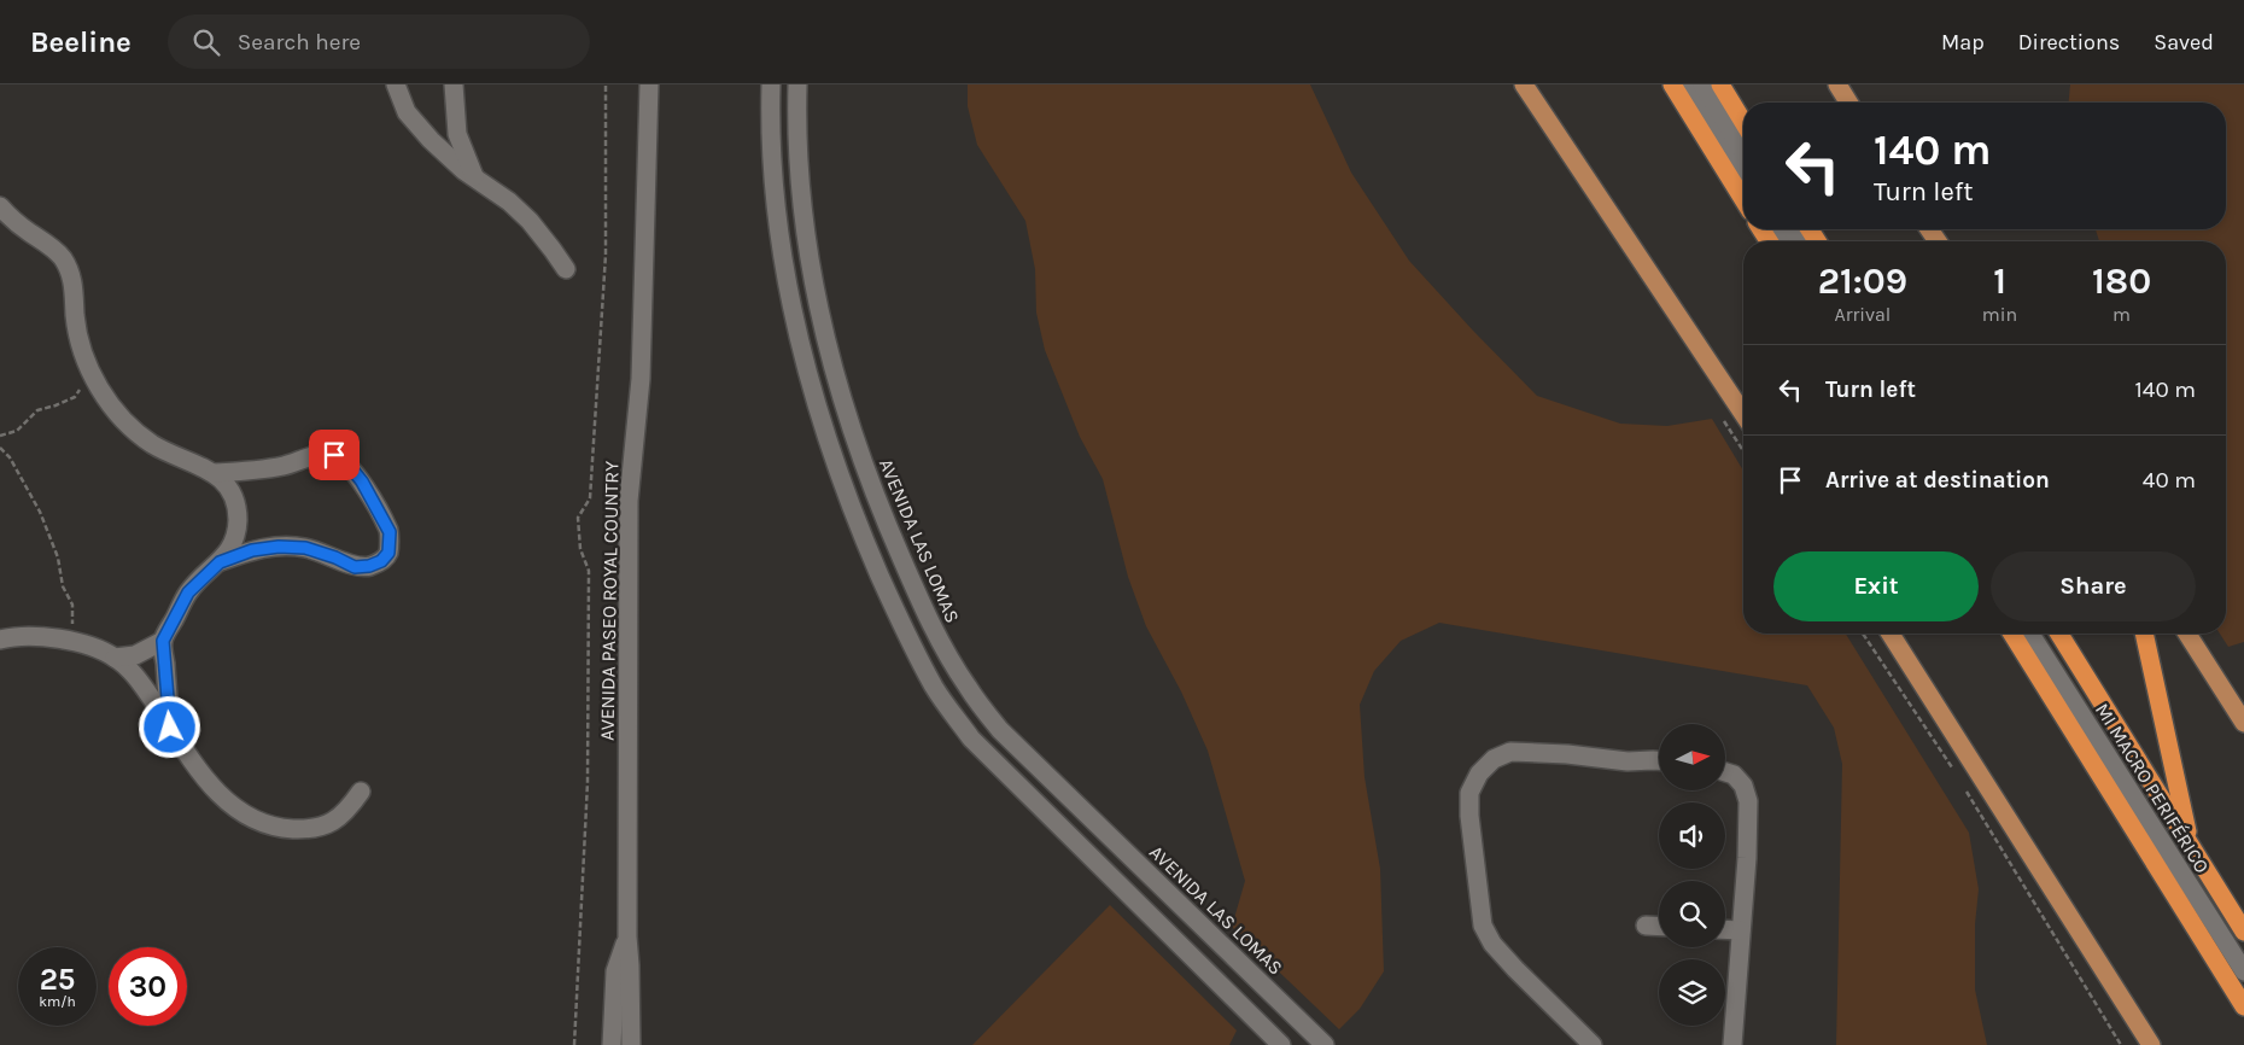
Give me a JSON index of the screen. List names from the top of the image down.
{
  "streets": {
    "street": ["AVENIDA LAS LOMAS", "AVENIDA PASEO ROYAL COUNTRY", "MI MACRO PERIFÉRICO"]
  },
  "north": "right",
  "page": {
    "header": "Beeline",
    "search": "Search here",
    "nav": ["Map", "Directions", "Saved"],
    "turn": ["140 m", "Turn left"],
    "eta": [
      "21:09",
      "Arrival",
      "1",
      "min",
      "180",
      "m"
    ],
    "list": [
      {
        "name": "Turn left",
        "value": "140 m"
      },
      {
        "name": "Arrive at destination",
        "value": "40 m"
      }
    ],
    "buttons": ["Exit", "Share"],
    "speed": "25 km/h",
    "limit": "30"
  }
}
